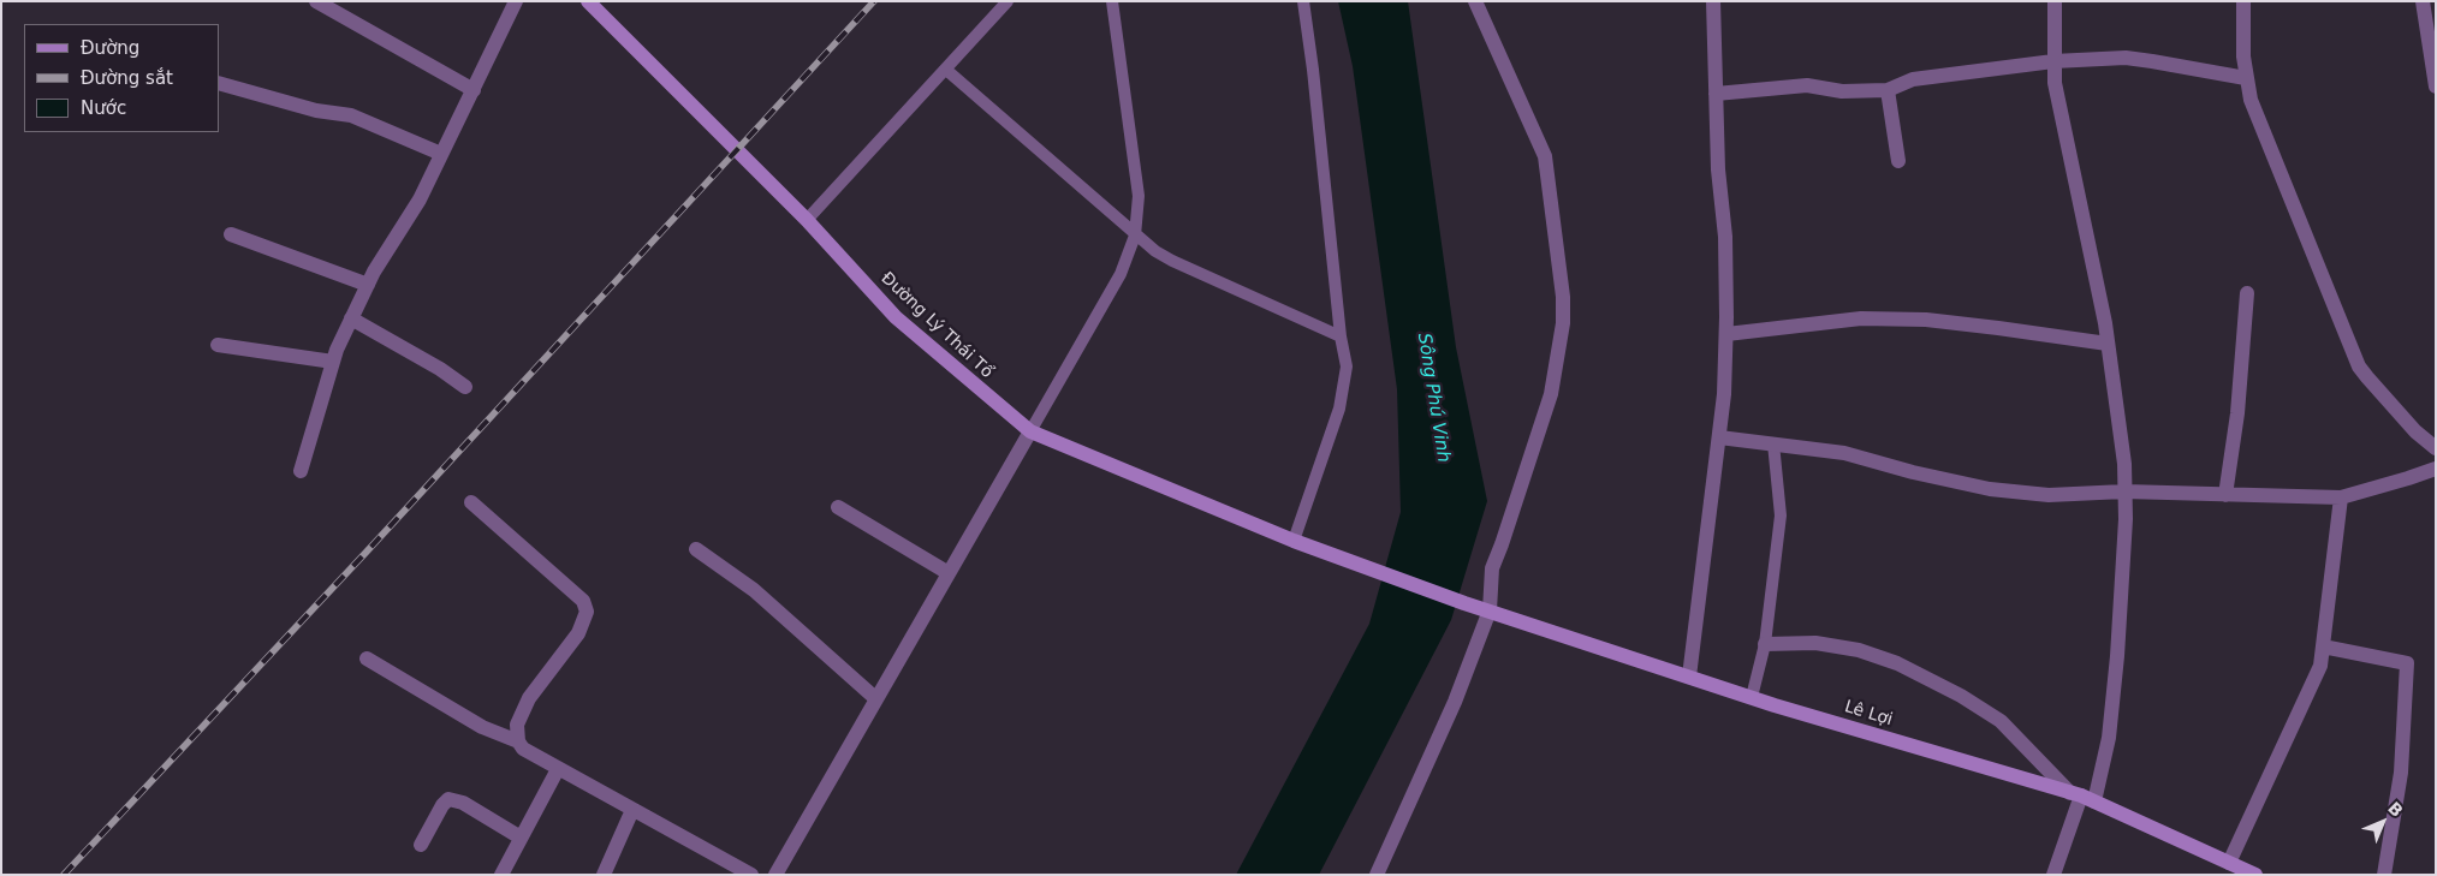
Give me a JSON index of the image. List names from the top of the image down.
{
  "streets": {
    "main road": ["Đường Lý Thái Tổ", "Lê Lợi"]
  },
  "crossings": [
    ["Đường Lý Thái Tổ", "Lê Lợi"]
  ],
  "water": ["Sông Phú Vinh"],
  "legend": ["Đường", "Đường sắt", "Nước"],
  "north": "top right"
}
